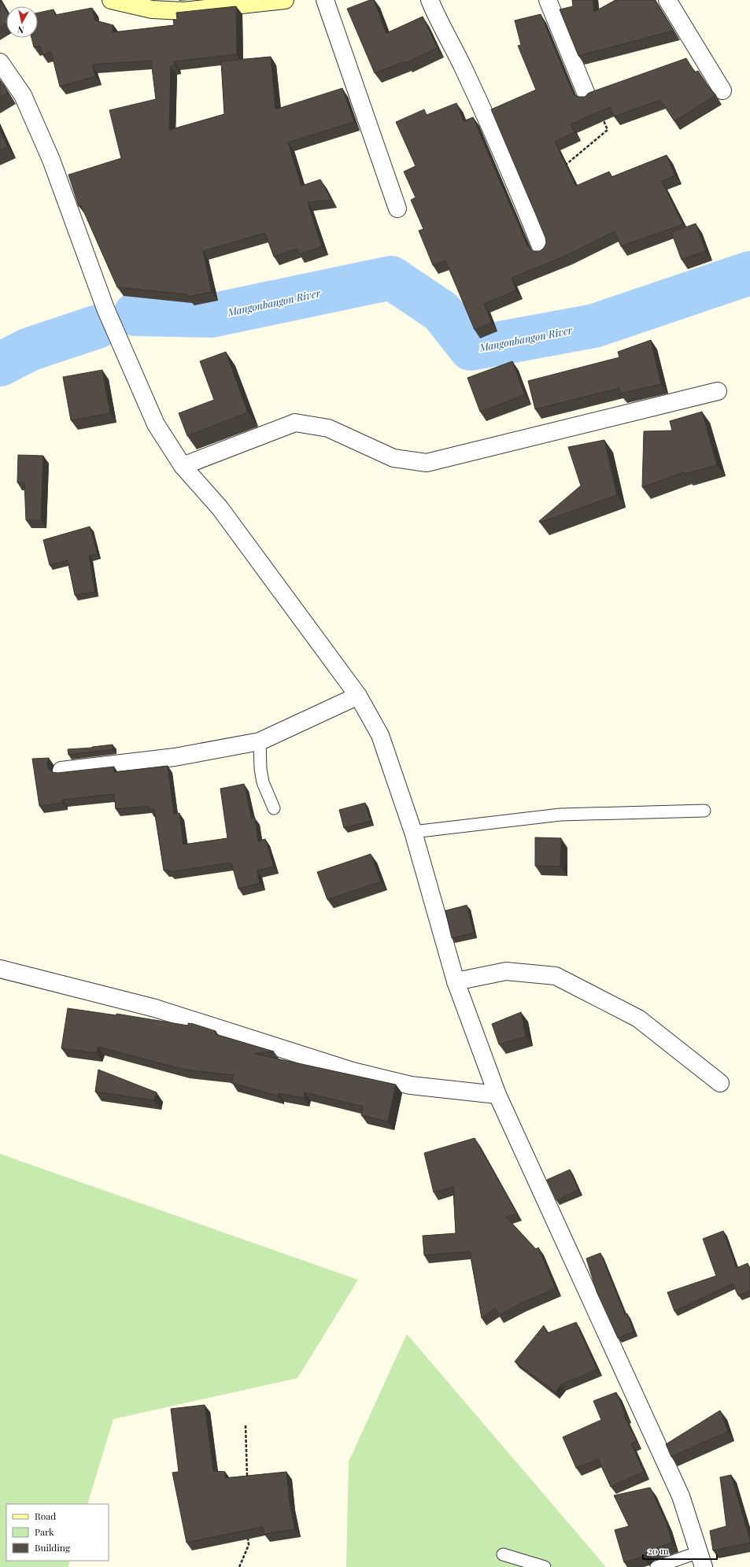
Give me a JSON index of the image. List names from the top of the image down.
{
  "water": ["Mangonbangon River"],
  "legend": ["Road", "Park", "Building"],
  "scale_bar": "20 m",
  "north": "bottom"
}
